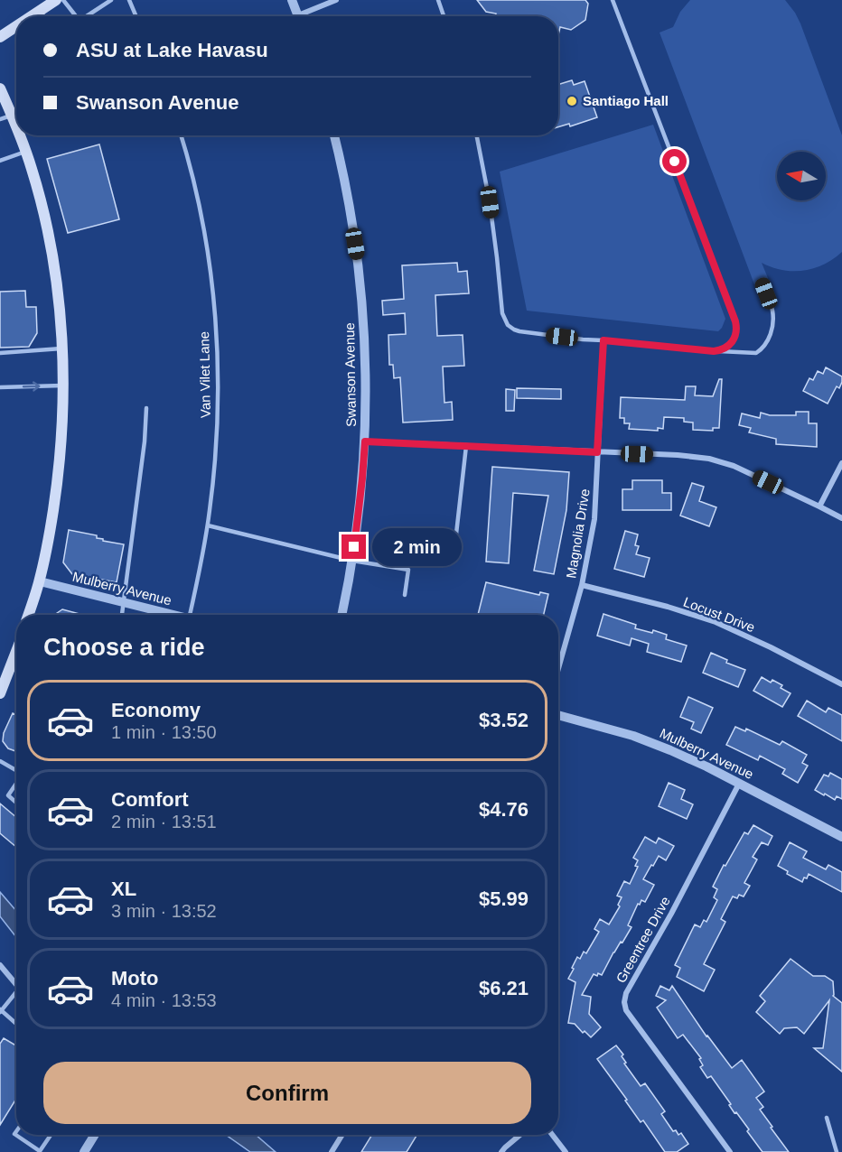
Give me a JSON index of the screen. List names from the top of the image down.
{
  "streets": {
    "street": [
      "Swanson Avenue",
      "Magnolia Drive",
      "Mulberry Avenue",
      "Locust Drive",
      "Greentree Drive"
    ],
    "lane": ["Van Vilet Lane"]
  },
  "crossings": [
    ["Magnolia Drive", "Locust Drive"],
    ["Mulberry Avenue", "Greentree Drive"]
  ],
  "places": ["Santiago Hall"],
  "north": "left",
  "page": {
    "banner": ["ASU at Lake Havasu", "Swanson Avenue"],
    "bubble": "2 min",
    "heading": "Choose a ride",
    "list": [
      {
        "name": "Economy",
        "note": "1 min · 13:50",
        "value": "$3.52"
      },
      {
        "name": "Comfort",
        "note": "2 min · 13:51",
        "value": "$4.76"
      },
      {
        "name": "XL",
        "note": "3 min · 13:52",
        "value": "$5.99"
      },
      {
        "name": "Moto",
        "note": "4 min · 13:53",
        "value": "$6.21"
      }
    ],
    "buttons": "Confirm"
  }
}
